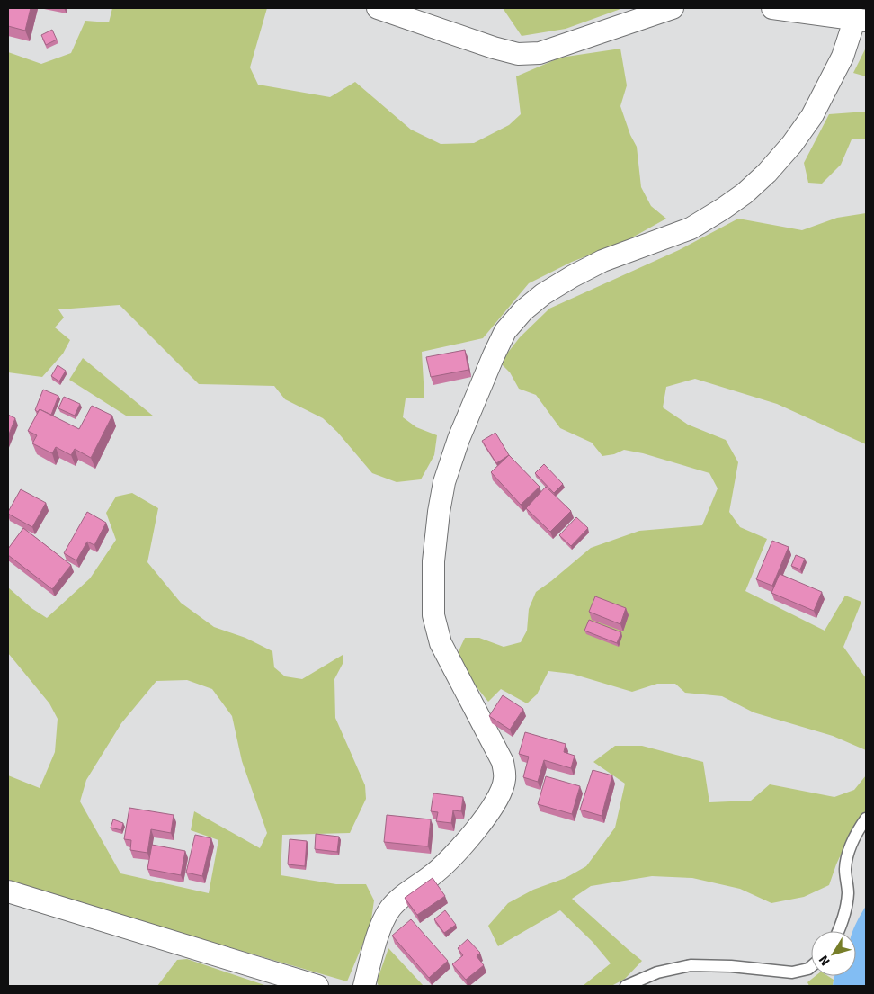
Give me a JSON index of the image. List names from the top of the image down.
{
  "north": "bottom left"
}
